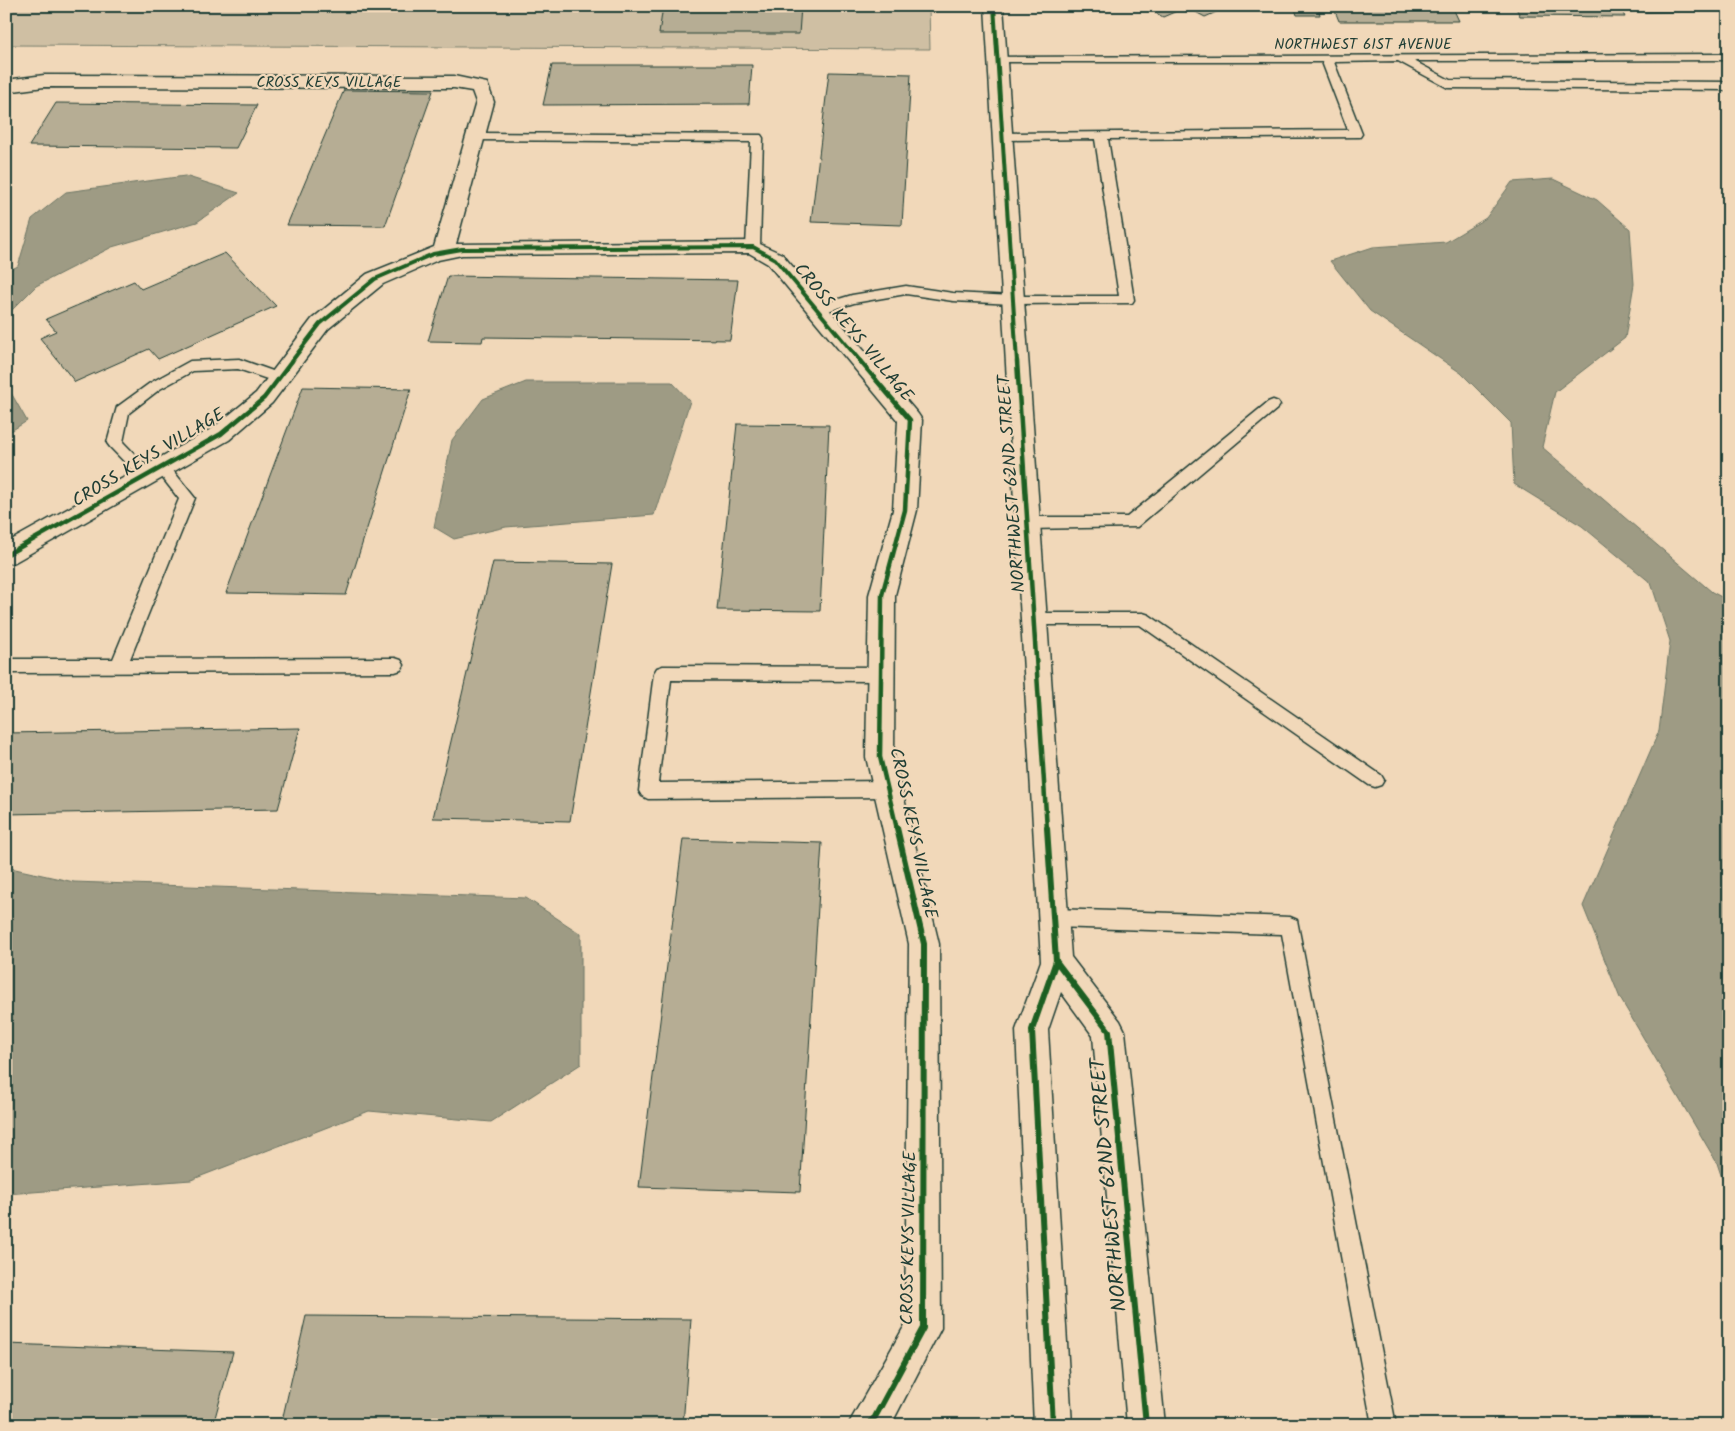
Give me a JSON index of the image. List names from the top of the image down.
{
  "streets": {
    "street": ["CROSS KEYS VILLAGE", "NORTHWEST 62ND STREET"],
    "lane": ["NORTHWEST 61ST AVENUE"]
  },
  "crossings": [
    ["NORTHWEST 61ST AVENUE", "NORTHWEST 62ND STREET"]
  ]
}
